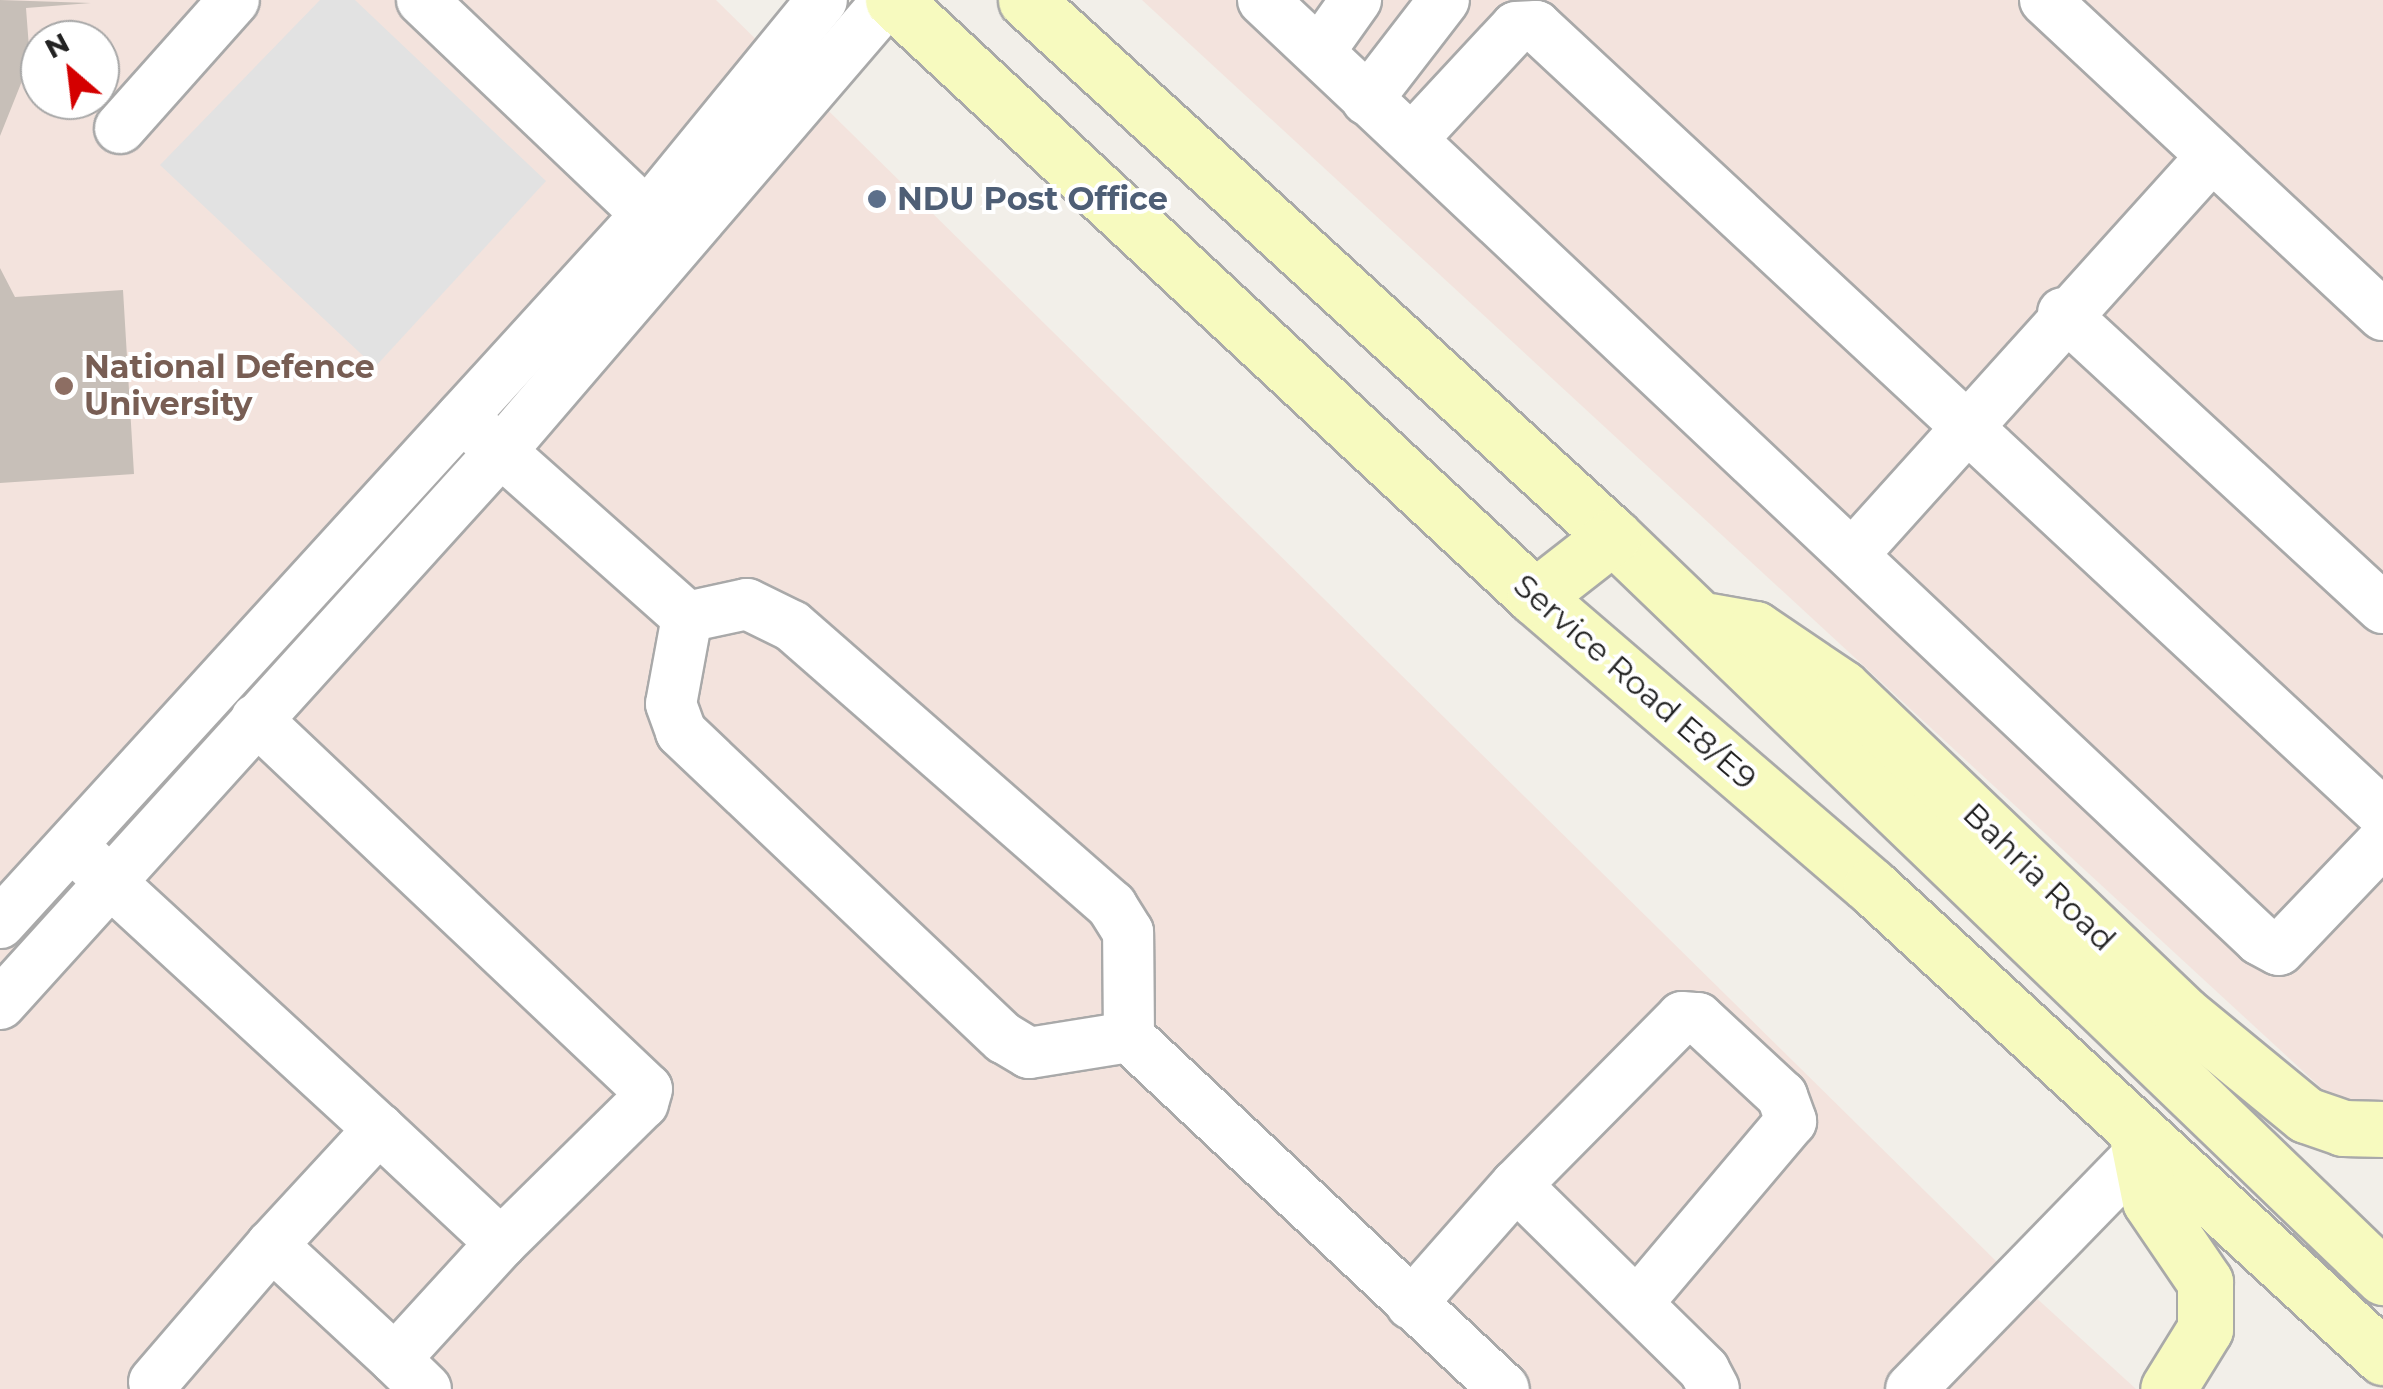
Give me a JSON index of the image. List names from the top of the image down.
{
  "streets": {
    "street": ["Service Road E8/E9", "Bahria Road"]
  },
  "places": ["NDU Post Office", "National Defence University"],
  "north": "top left"
}
